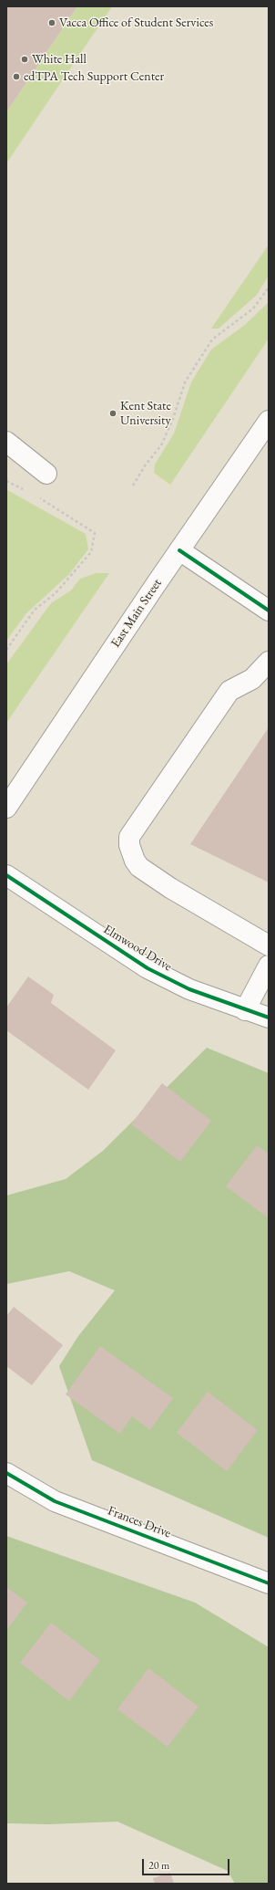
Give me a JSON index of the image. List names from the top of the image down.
{
  "streets": {
    "street": ["East Main Street", "Elmwood Drive", "Frances Drive"]
  },
  "places": [
    "Vacca Office of Student Services",
    "White Hall",
    "edTPA Tech Support Center",
    "Kent State University"
  ],
  "scale_bar": "20 m"
}
